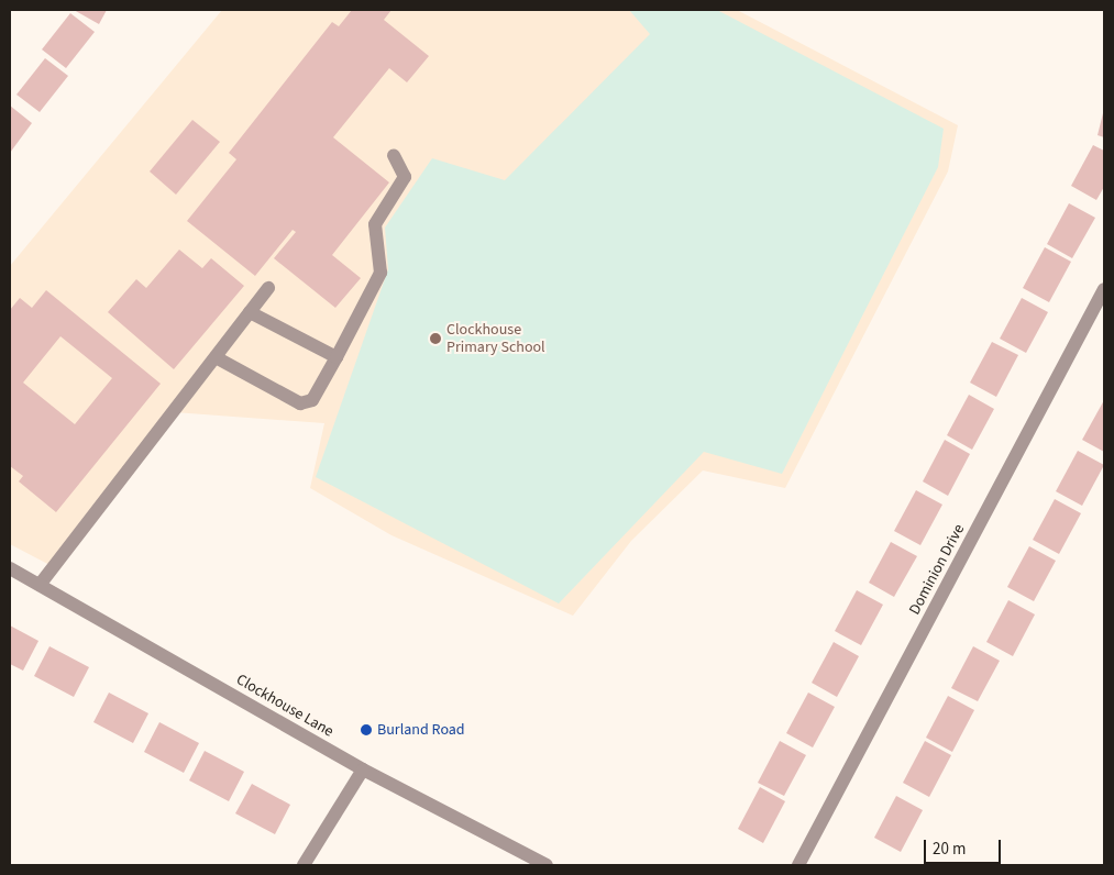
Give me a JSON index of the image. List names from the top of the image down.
{
  "streets": {
    "street": ["Dominion Drive", "Clockhouse Lane"]
  },
  "places": ["Clockhouse Primary School", "Burland Road"],
  "scale_bar": "20 m"
}
